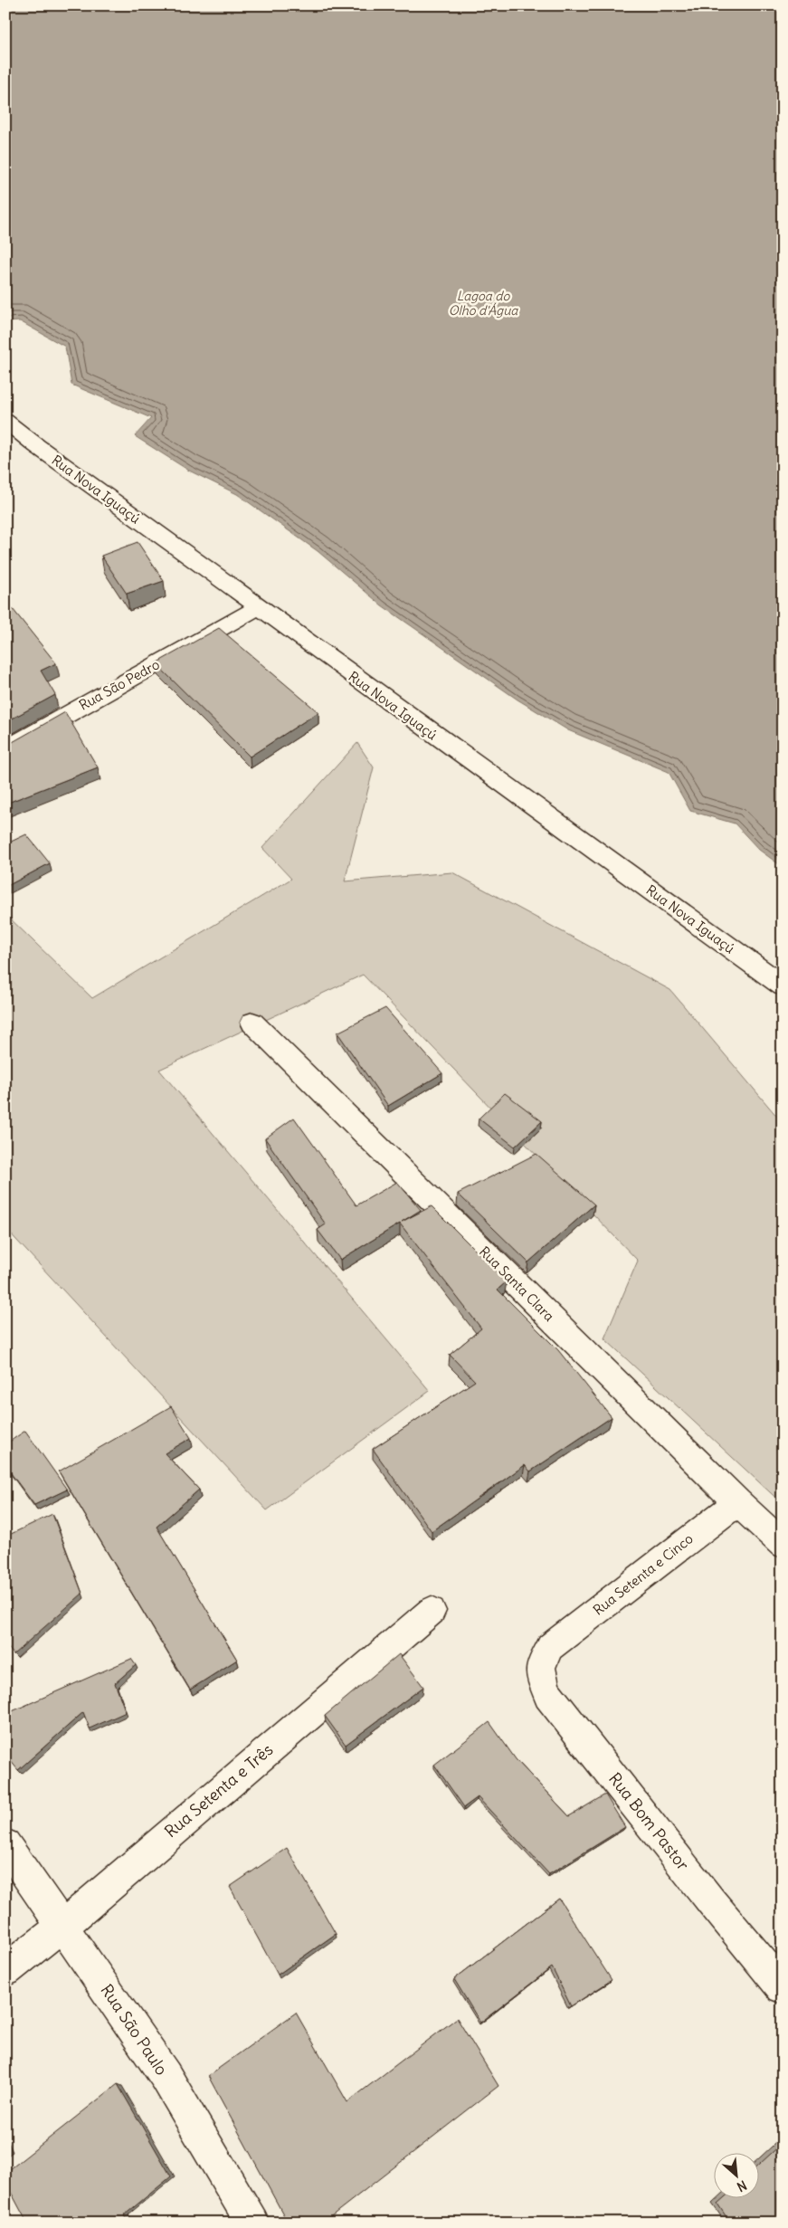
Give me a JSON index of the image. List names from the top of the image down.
{
  "streets": {
    "street": [
      "Rua Nova Iguaçú",
      "Rua São Pedro",
      "Rua Santa Clara",
      "Rua Setenta e Cinco",
      "Rua Setenta e Três",
      "Rua Bom Pastor",
      "Rua São Paulo"
    ]
  },
  "crossings": [
    ["Rua Nova Iguaçú", "Rua São Pedro"],
    ["Rua Santa Clara", "Rua Setenta e Cinco"],
    ["Rua Setenta e Cinco", "Rua Bom Pastor"],
    ["Rua Setenta e Três", "Rua São Paulo"]
  ],
  "water": ["Lagoa do Olho d'Água"],
  "north": "bottom right"
}
